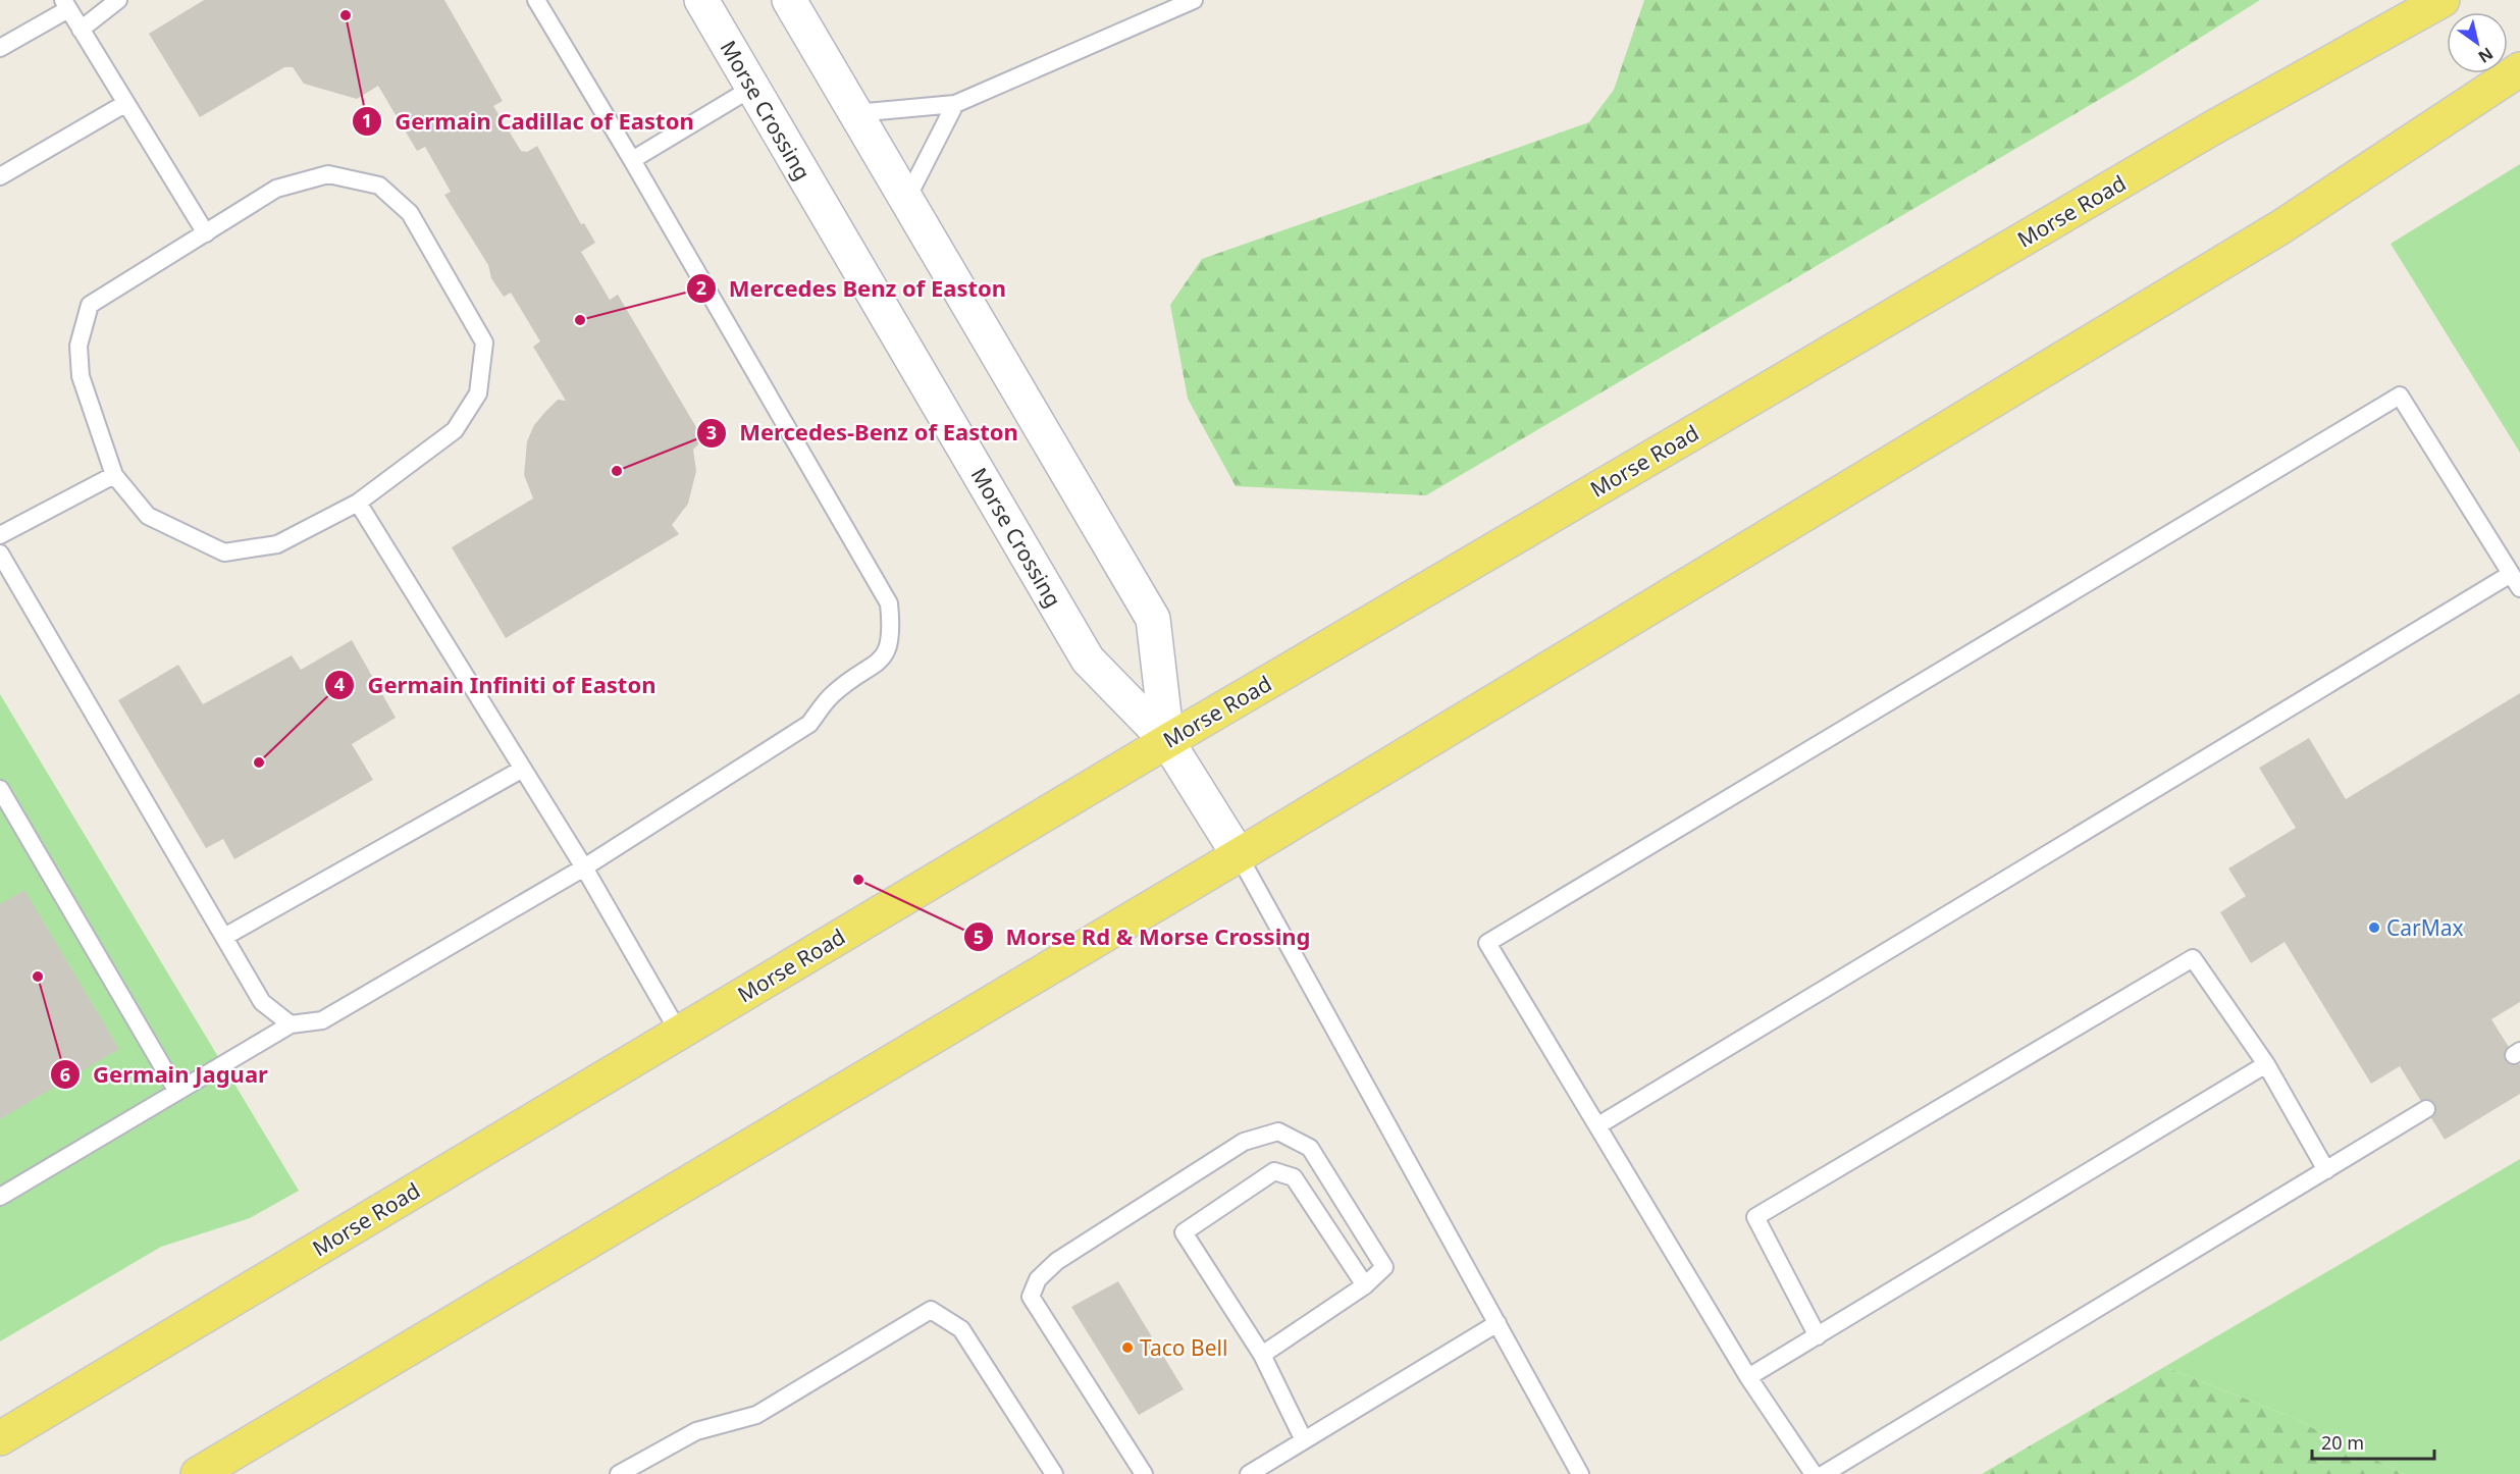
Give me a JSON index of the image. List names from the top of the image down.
{
  "streets": {
    "main road": ["Morse Crossing", "Morse Road"]
  },
  "crossings": [
    ["Morse Crossing", "Morse Road"]
  ],
  "places": [
    "Germain Cadillac of Easton",
    "Mercedes Benz of Easton",
    "Mercedes-Benz of Easton",
    "Germain Infiniti of Easton",
    "Morse Rd & Morse Crossing",
    "CarMax",
    "Germain Jaguar",
    "Taco Bell"
  ],
  "scale_bar": "20 m",
  "north": "bottom right"
}
